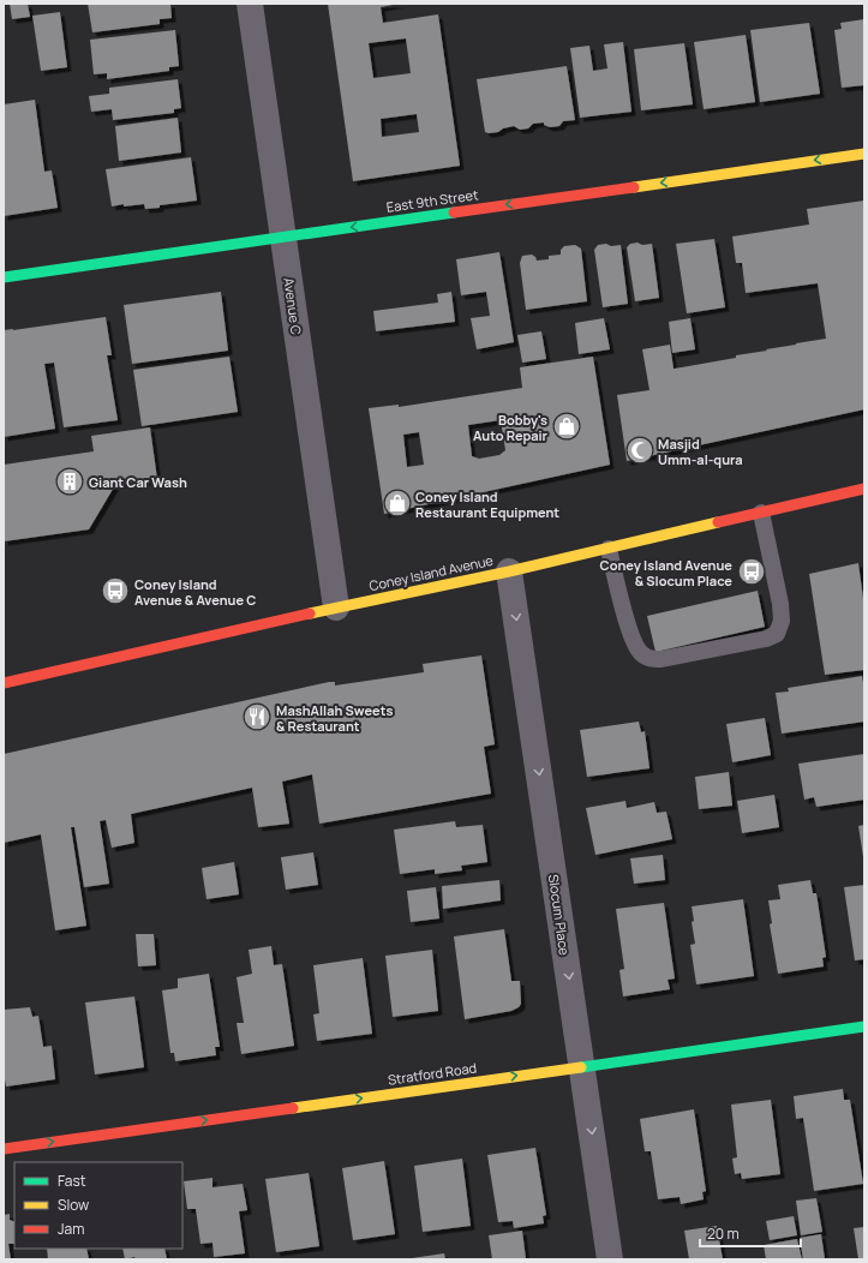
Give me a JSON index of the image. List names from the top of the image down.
{
  "streets": {
    "street": [
      "East 9th Street",
      "Avenue C",
      "Coney Island Avenue",
      "Slocum Place",
      "Stratford Road"
    ]
  },
  "crossings": [
    ["East 9th Street", "Avenue C"],
    ["Avenue C", "Coney Island Avenue"],
    ["Coney Island Avenue", "Slocum Place"],
    ["Slocum Place", "Stratford Road"]
  ],
  "one_way": ["East 9th Street", "Slocum Place", "Stratford Road"],
  "places": {
    "shop": ["Bobby's Auto Repair", "Coney Island Restaurant Equipment"],
    "mosque": ["Masjid Umm-al-qura"],
    "building": ["Giant Car Wash"],
    "bus stop": ["Coney Island Avenue & Slocum Place", "Coney Island Avenue & Avenue C"],
    "restaurant": ["MashAllah Sweets & Restaurant"]
  },
  "legend": ["Fast", "Slow", "Jam"],
  "scale_bar": "20 m"
}
